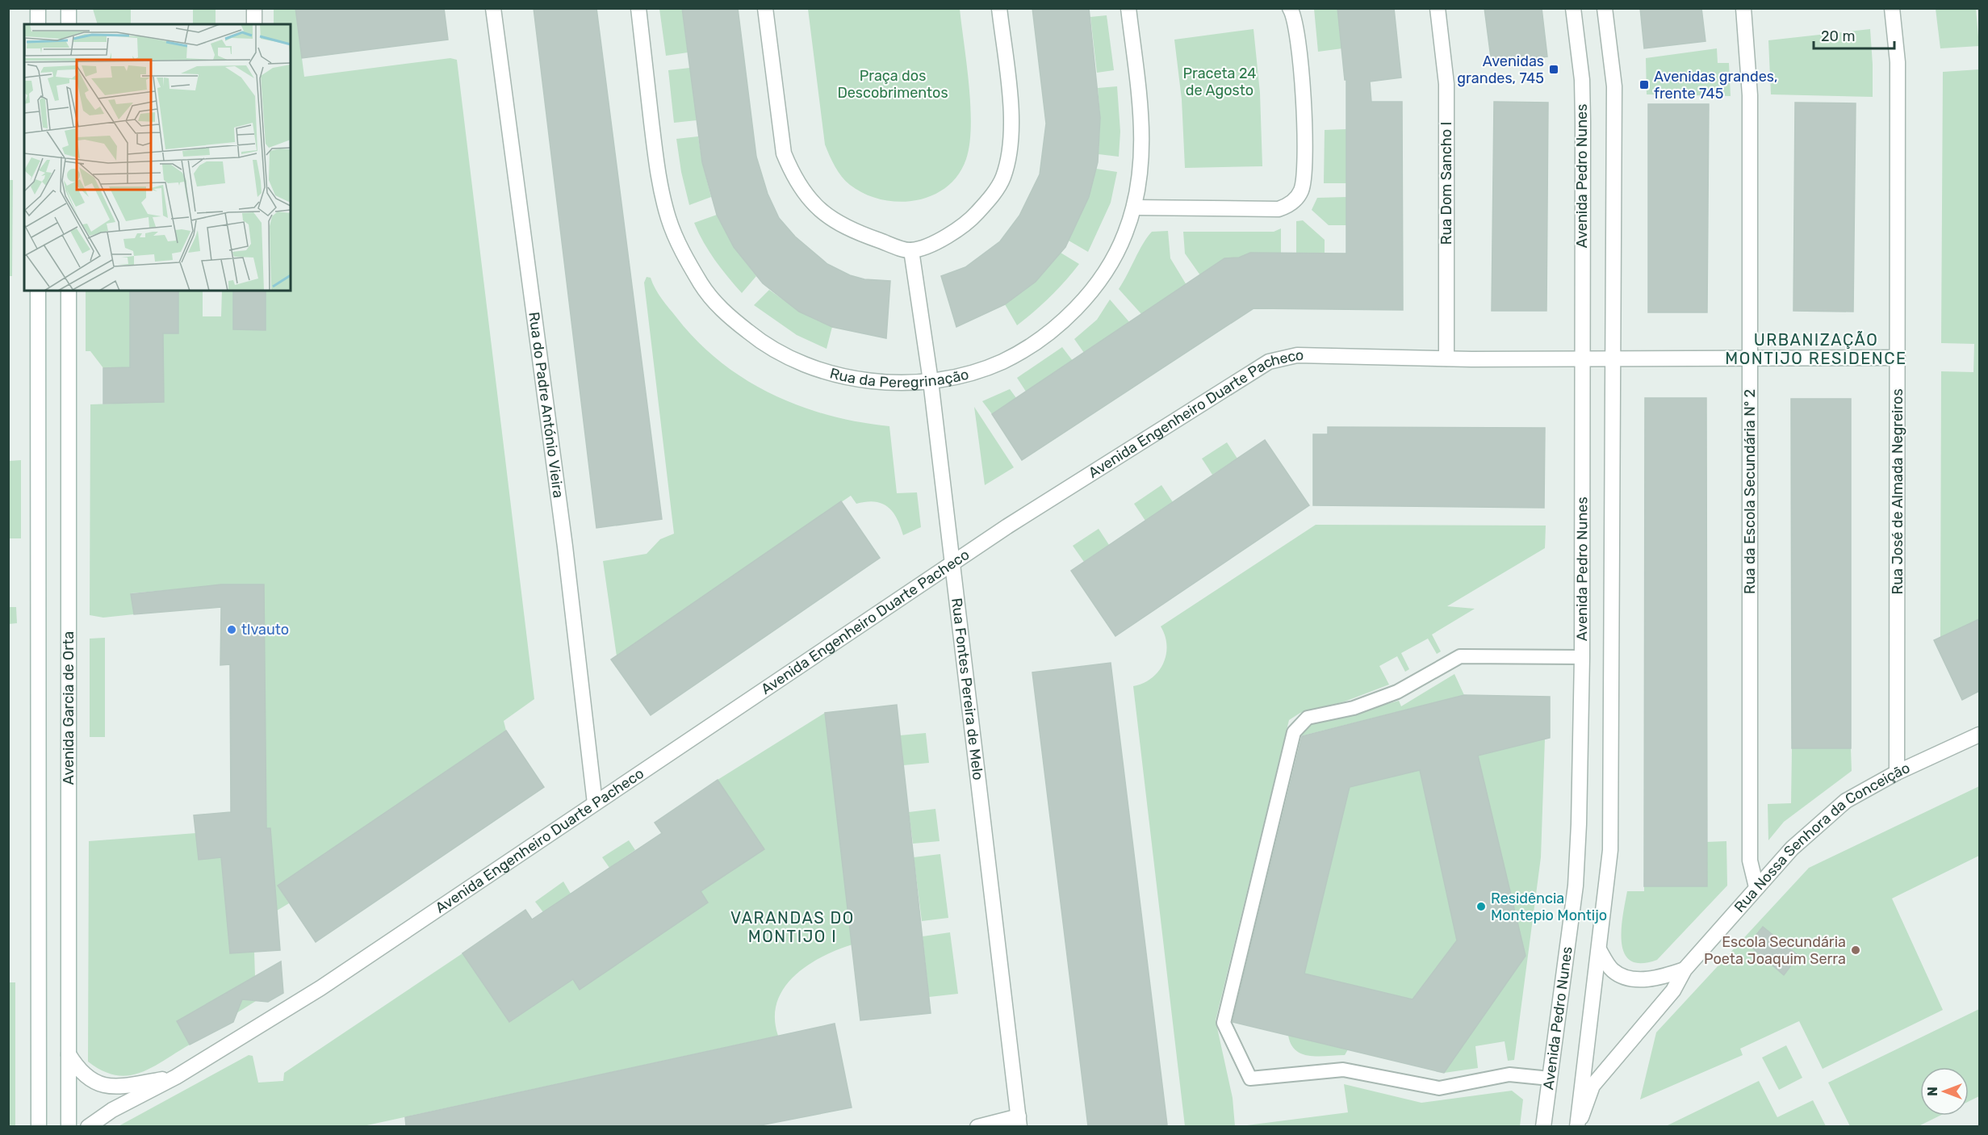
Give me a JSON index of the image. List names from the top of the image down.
{
  "streets": {
    "street": [
      "Avenida Pedro Nunes",
      "Rua Dom Sancho I",
      "Rua da Peregrinação",
      "Rua do Padre António Vieira",
      "Avenida Engenheiro Duarte Pacheco",
      "Rua da Escola Secundária Nº 2",
      "Rua José de Almada Negreiros",
      "Rua Fontes Pereira de Melo",
      "Avenida Garcia de Orta",
      "Rua Nossa Senhora da Conceição"
    ]
  },
  "crossings": [
    ["Avenida Pedro Nunes", "Avenida Engenheiro Duarte Pacheco"],
    ["Avenida Pedro Nunes", "Rua Nossa Senhora da Conceição"],
    ["Rua Dom Sancho I", "Avenida Engenheiro Duarte Pacheco"],
    ["Rua da Peregrinação", "Rua Fontes Pereira de Melo"],
    ["Rua do Padre António Vieira", "Avenida Engenheiro Duarte Pacheco"],
    ["Avenida Engenheiro Duarte Pacheco", "Rua da Escola Secundária Nº 2"],
    ["Avenida Engenheiro Duarte Pacheco", "Rua José de Almada Negreiros"],
    ["Avenida Engenheiro Duarte Pacheco", "Rua Fontes Pereira de Melo"],
    ["Avenida Engenheiro Duarte Pacheco", "Avenida Garcia de Orta"],
    ["Rua da Escola Secundária Nº 2", "Rua Nossa Senhora da Conceição"],
    ["Rua José de Almada Negreiros", "Rua Nossa Senhora da Conceição"]
  ],
  "districts": ["URBANIZAÇÃO MONTIJO RESIDENCE", "VARANDAS DO MONTIJO I"],
  "parks": ["Praceta 24 de Agosto", "Praça dos Descobrimentos"],
  "places": {
    "transit": ["Avenidas grandes, 745", "Avenidas grandes, frente 745"],
    "other": ["tlvauto", "Residência Montepio Montijo", "Escola Secundária Poeta Joaquim Serra"]
  },
  "scale_bar": "20 m",
  "north": "left"
}
